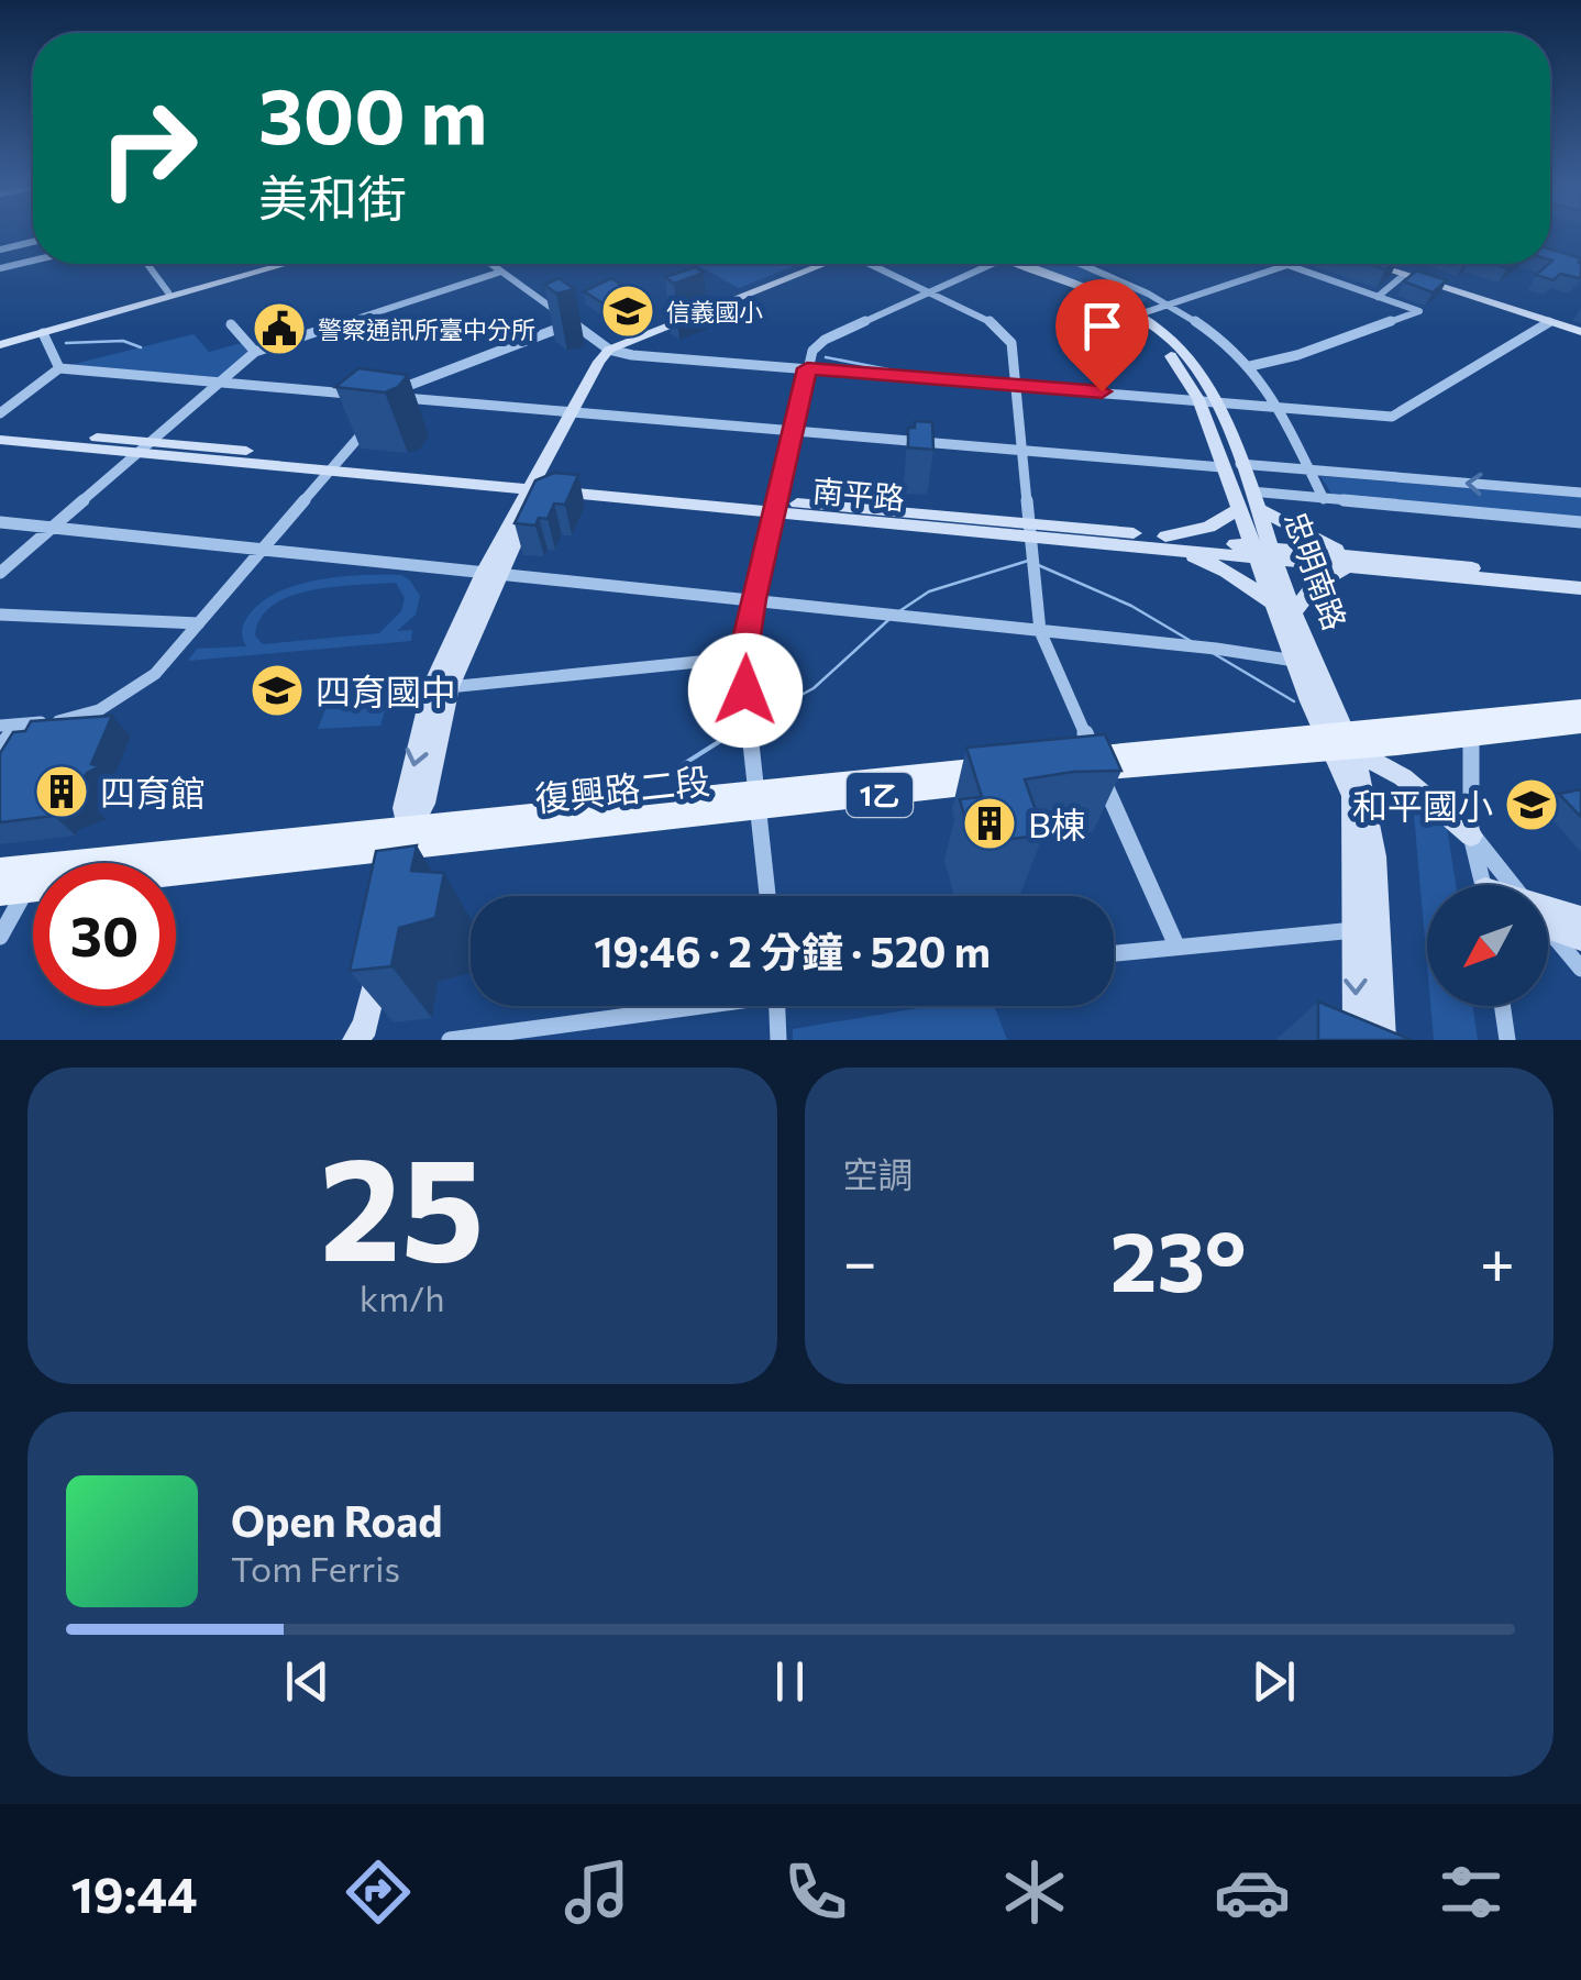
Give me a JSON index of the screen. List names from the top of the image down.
{
  "streets": {
    "main road": ["復興路二段", "1乙"],
    "street": ["南平路", "忠明南路"]
  },
  "crossings": [
    ["南平路", "忠明南路"]
  ],
  "places": {
    "school or university": ["信義國小", "四育國中", "和平國小"],
    "public building": ["警察通訊所臺中分所"],
    "building": ["四育館", "B棟"]
  },
  "north": "bottom left",
  "page": {
    "turn": ["300 m", "美和街"],
    "limit": "30",
    "trip": "19:46 · 2 分鐘 · 520 m",
    "tile": [
      ["25", "km/h"],
      "空調"
    ],
    "heat": ["−", "23°", "+"],
    "song": ["Open Road", "Tom Ferris"],
    "tabs": "19:44"
  }
}
